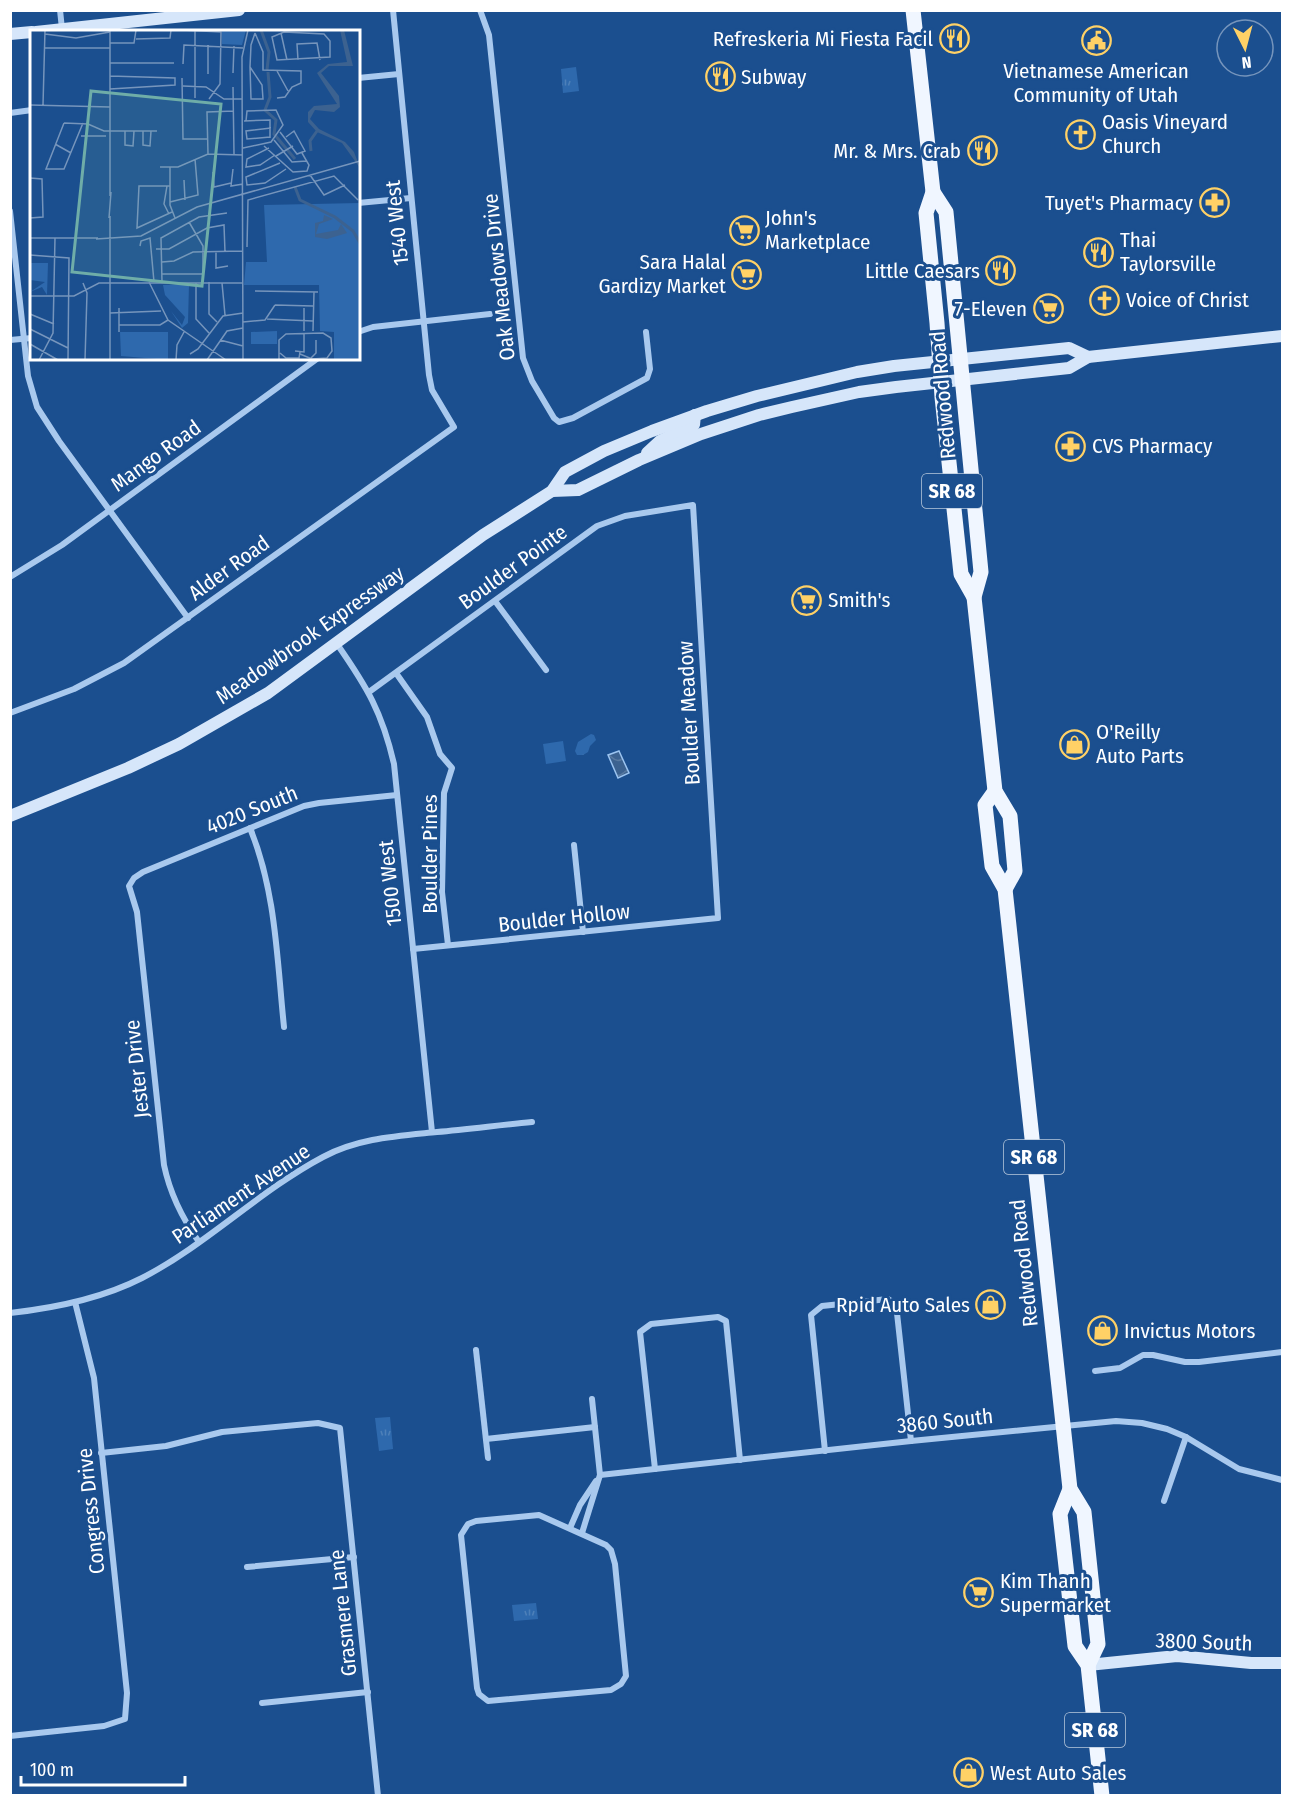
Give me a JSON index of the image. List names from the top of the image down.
{
  "streets": {
    "main road": [
      "Redwood Road",
      "SR 68",
      "Meadowbrook Expressway",
      "3800 South"
    ],
    "street": [
      "1540 West",
      "Oak Meadows Drive",
      "Mango Road",
      "Boulder Pointe",
      "Alder Road",
      "Boulder Meadow",
      "4020 South",
      "Boulder Pines",
      "1500 West",
      "Boulder Hollow",
      "Jester Drive",
      "Parliament Avenue",
      "3860 South",
      "Congress Drive",
      "Grasmere Lane"
    ]
  },
  "crossings": [
    ["1540 West", "Alder Road"],
    ["Redwood Road", "Meadowbrook Expressway"],
    ["Redwood Road", "3860 South"],
    ["Redwood Road", "3800 South"],
    ["Boulder Pointe", "Boulder Meadow"],
    ["Boulder Pointe", "Boulder Pines"],
    ["Boulder Pointe", "1500 West"],
    ["Meadowbrook Expressway", "1500 West"],
    ["Boulder Meadow", "Boulder Hollow"],
    ["4020 South", "1500 West"],
    ["4020 South", "Jester Drive"],
    ["Boulder Pines", "Boulder Hollow"],
    ["1500 West", "Boulder Hollow"],
    ["1500 West", "Parliament Avenue"],
    ["Jester Drive", "Parliament Avenue"],
    ["Parliament Avenue", "Congress Drive"],
    ["Congress Drive", "Grasmere Lane"]
  ],
  "places": {
    "restaurant": [
      "Refreskeria Mi Fiesta Facil",
      "Subway",
      "Mr. & Mrs. Crab",
      "Thai Taylorsville",
      "Little Caesars"
    ],
    "public building": ["Vietnamese American Community of Utah"],
    "church": ["Oasis Vineyard Church", "Voice of Christ"],
    "pharmacy": ["Tuyet's Pharmacy", "CVS Pharmacy"],
    "supermarket": [
      "John's Marketplace",
      "Sara Halal Gardizy Market",
      "7-Eleven",
      "Smith's",
      "Kim Thanh Supermarket"
    ],
    "shop": [
      "O'Reilly Auto Parts",
      "Rpid Auto Sales",
      "Invictus Motors",
      "West Auto Sales"
    ]
  },
  "scale_bar": "100 m",
  "north": "bottom"
}
